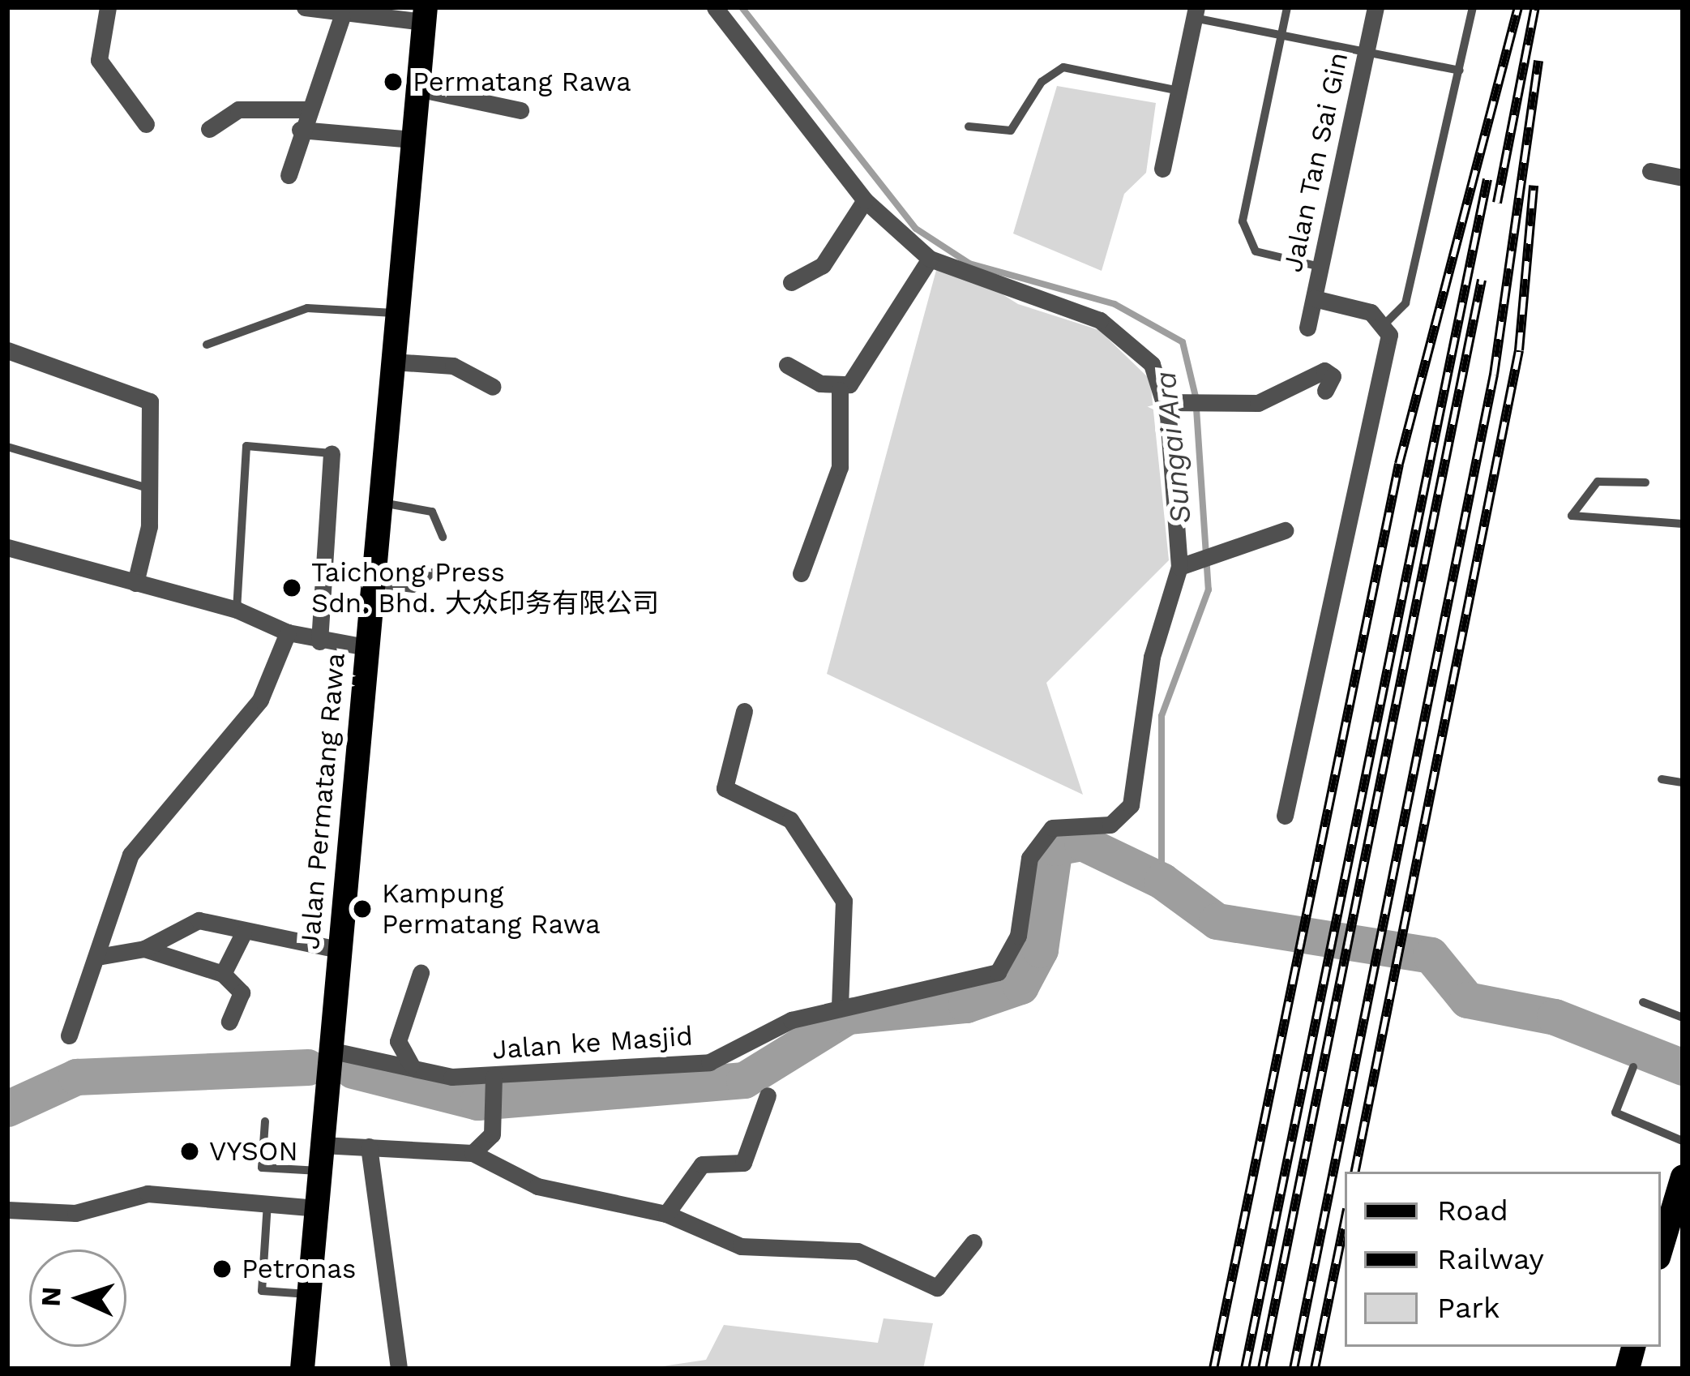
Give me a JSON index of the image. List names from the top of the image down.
{
  "streets": {
    "main road": ["Jalan Permatang Rawa"],
    "street": ["Jalan Tan Sai Gin", "Jalan ke Masjid"]
  },
  "crossings": [
    ["Jalan Permatang Rawa", "Jalan ke Masjid"]
  ],
  "water": ["Sungai Ara"],
  "places": [
    "Permatang Rawa",
    "Taichong Press Sdn. Bhd. 大众印务有限公司",
    "Kampung Permatang Rawa",
    "VYSON",
    "Petronas"
  ],
  "legend": ["Road", "Railway", "Park"],
  "north": "left"
}
